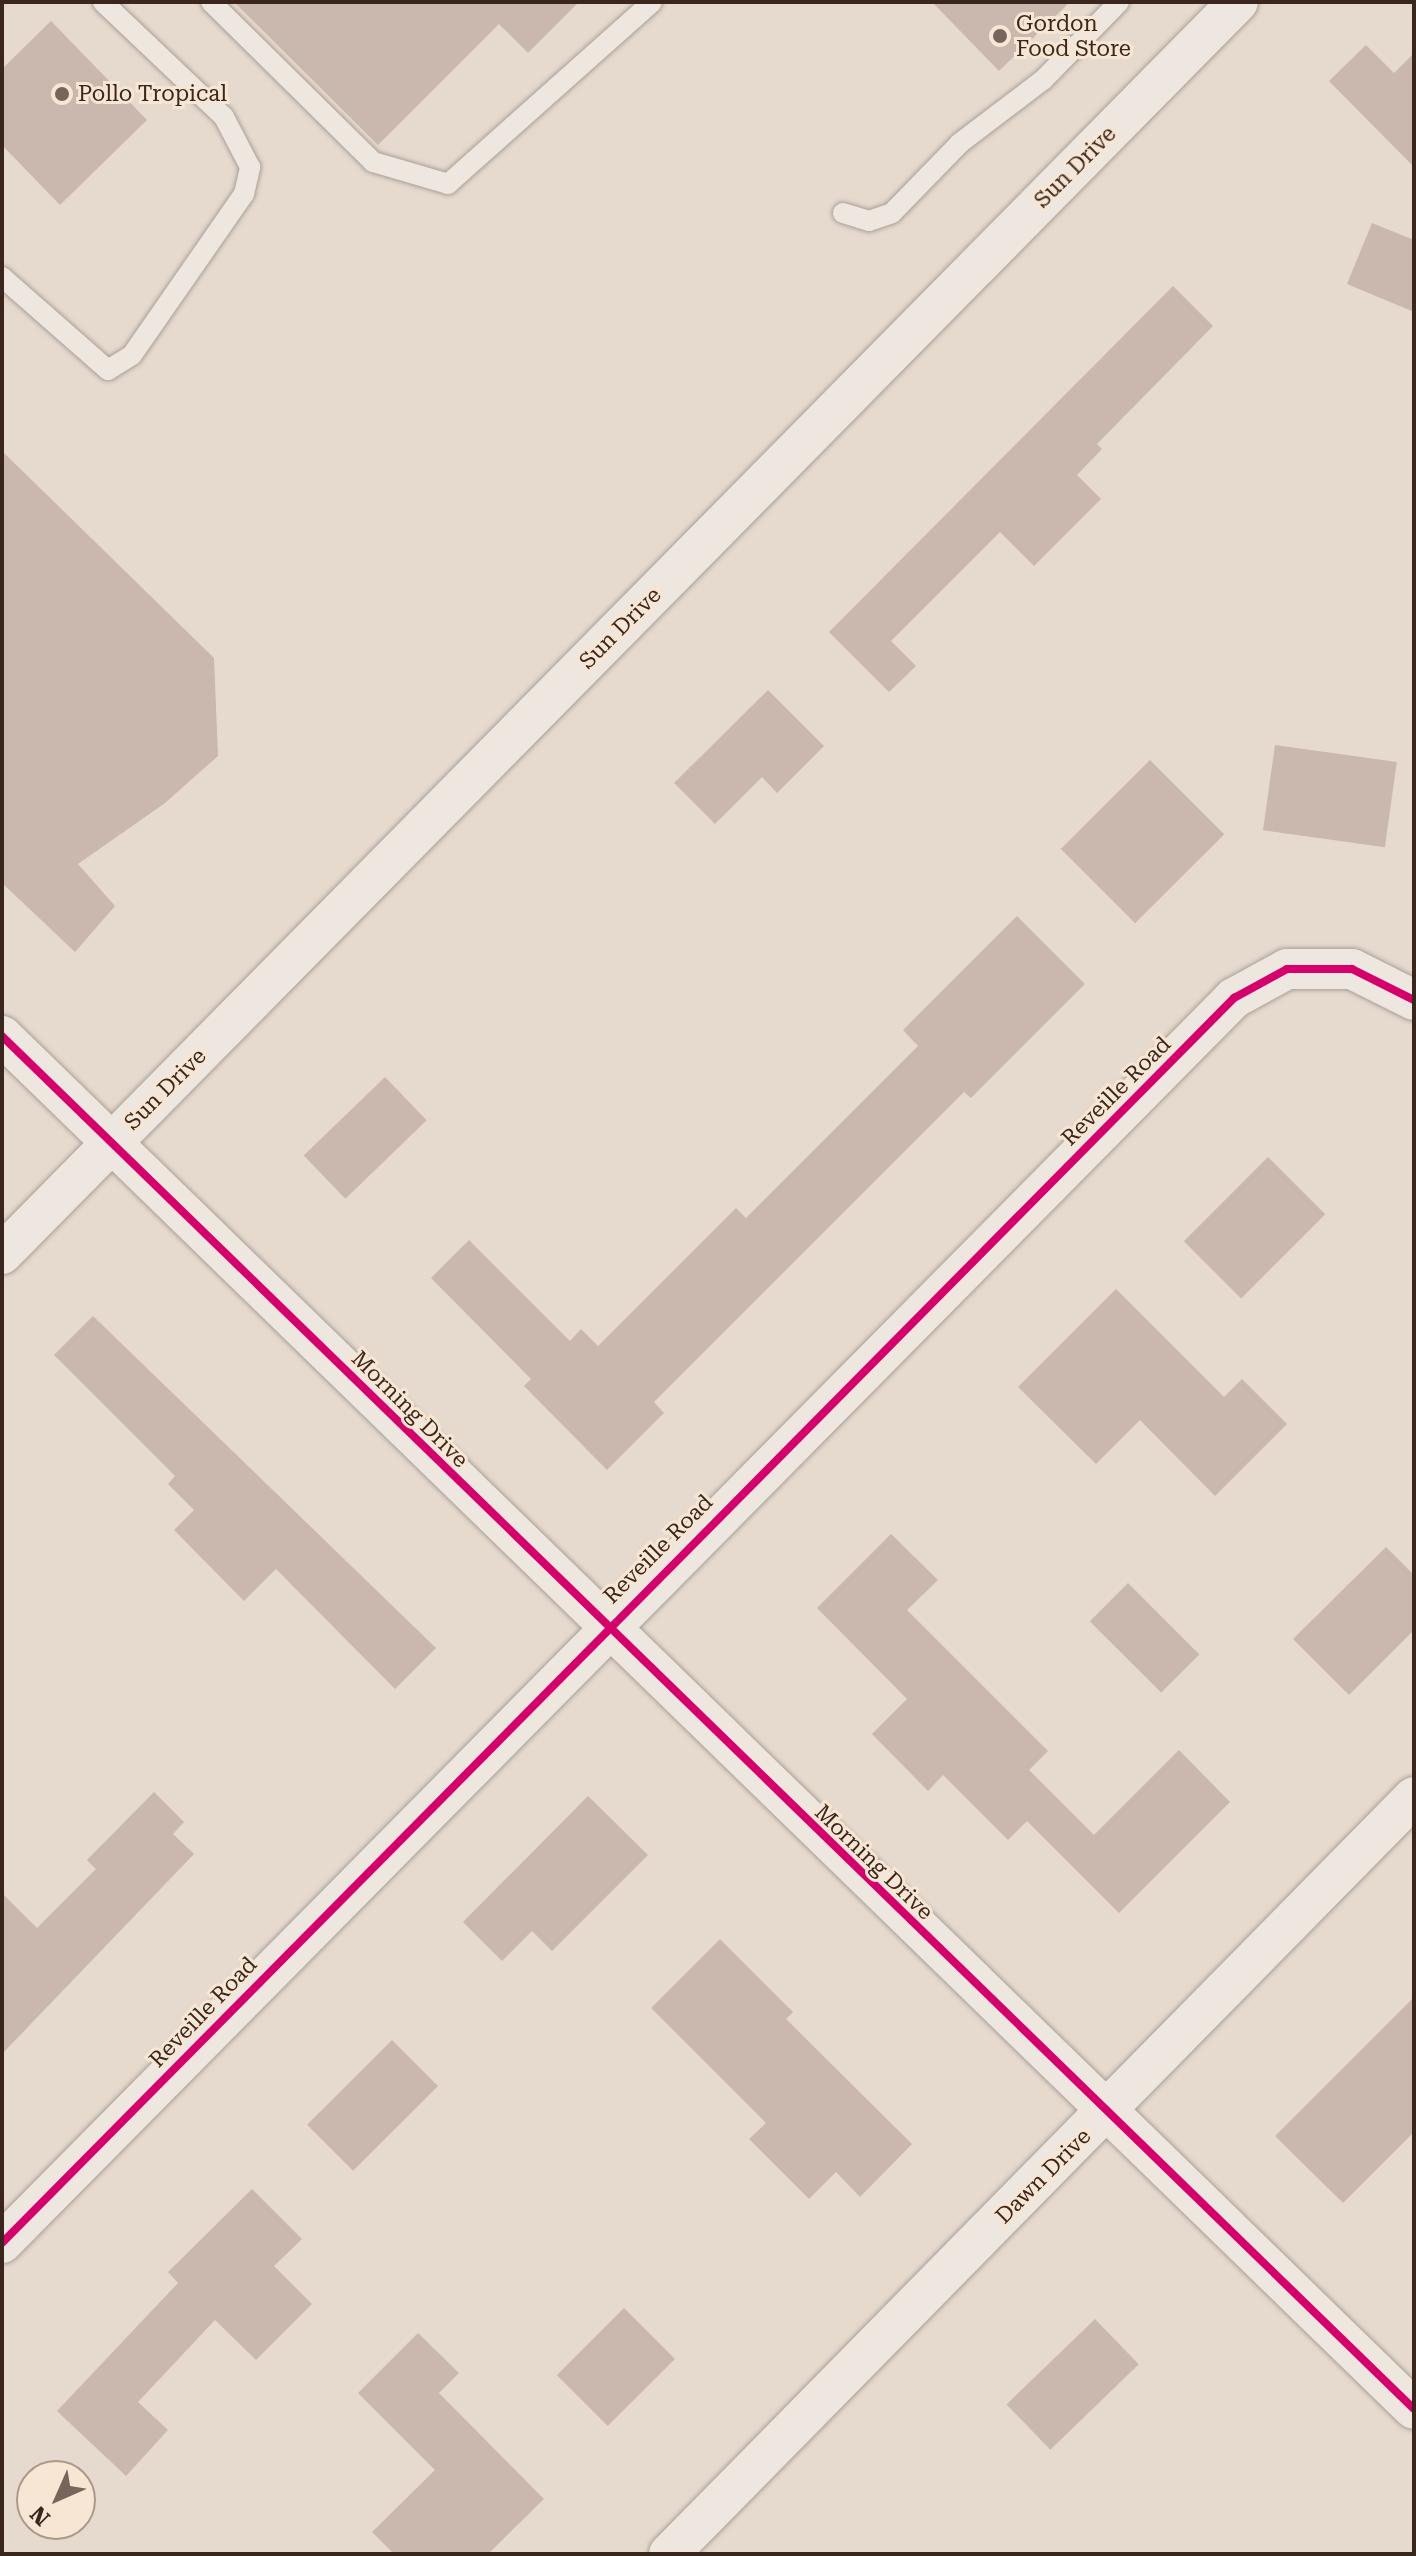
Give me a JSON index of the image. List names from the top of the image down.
{
  "streets": {
    "street": [
      "Sun Drive",
      "Reveille Road",
      "Morning Drive",
      "Dawn Drive"
    ]
  },
  "crossings": [
    ["Sun Drive", "Morning Drive"],
    ["Reveille Road", "Morning Drive"],
    ["Morning Drive", "Dawn Drive"]
  ],
  "places": ["Gordon Food Store", "Pollo Tropical"],
  "north": "bottom left"
}
